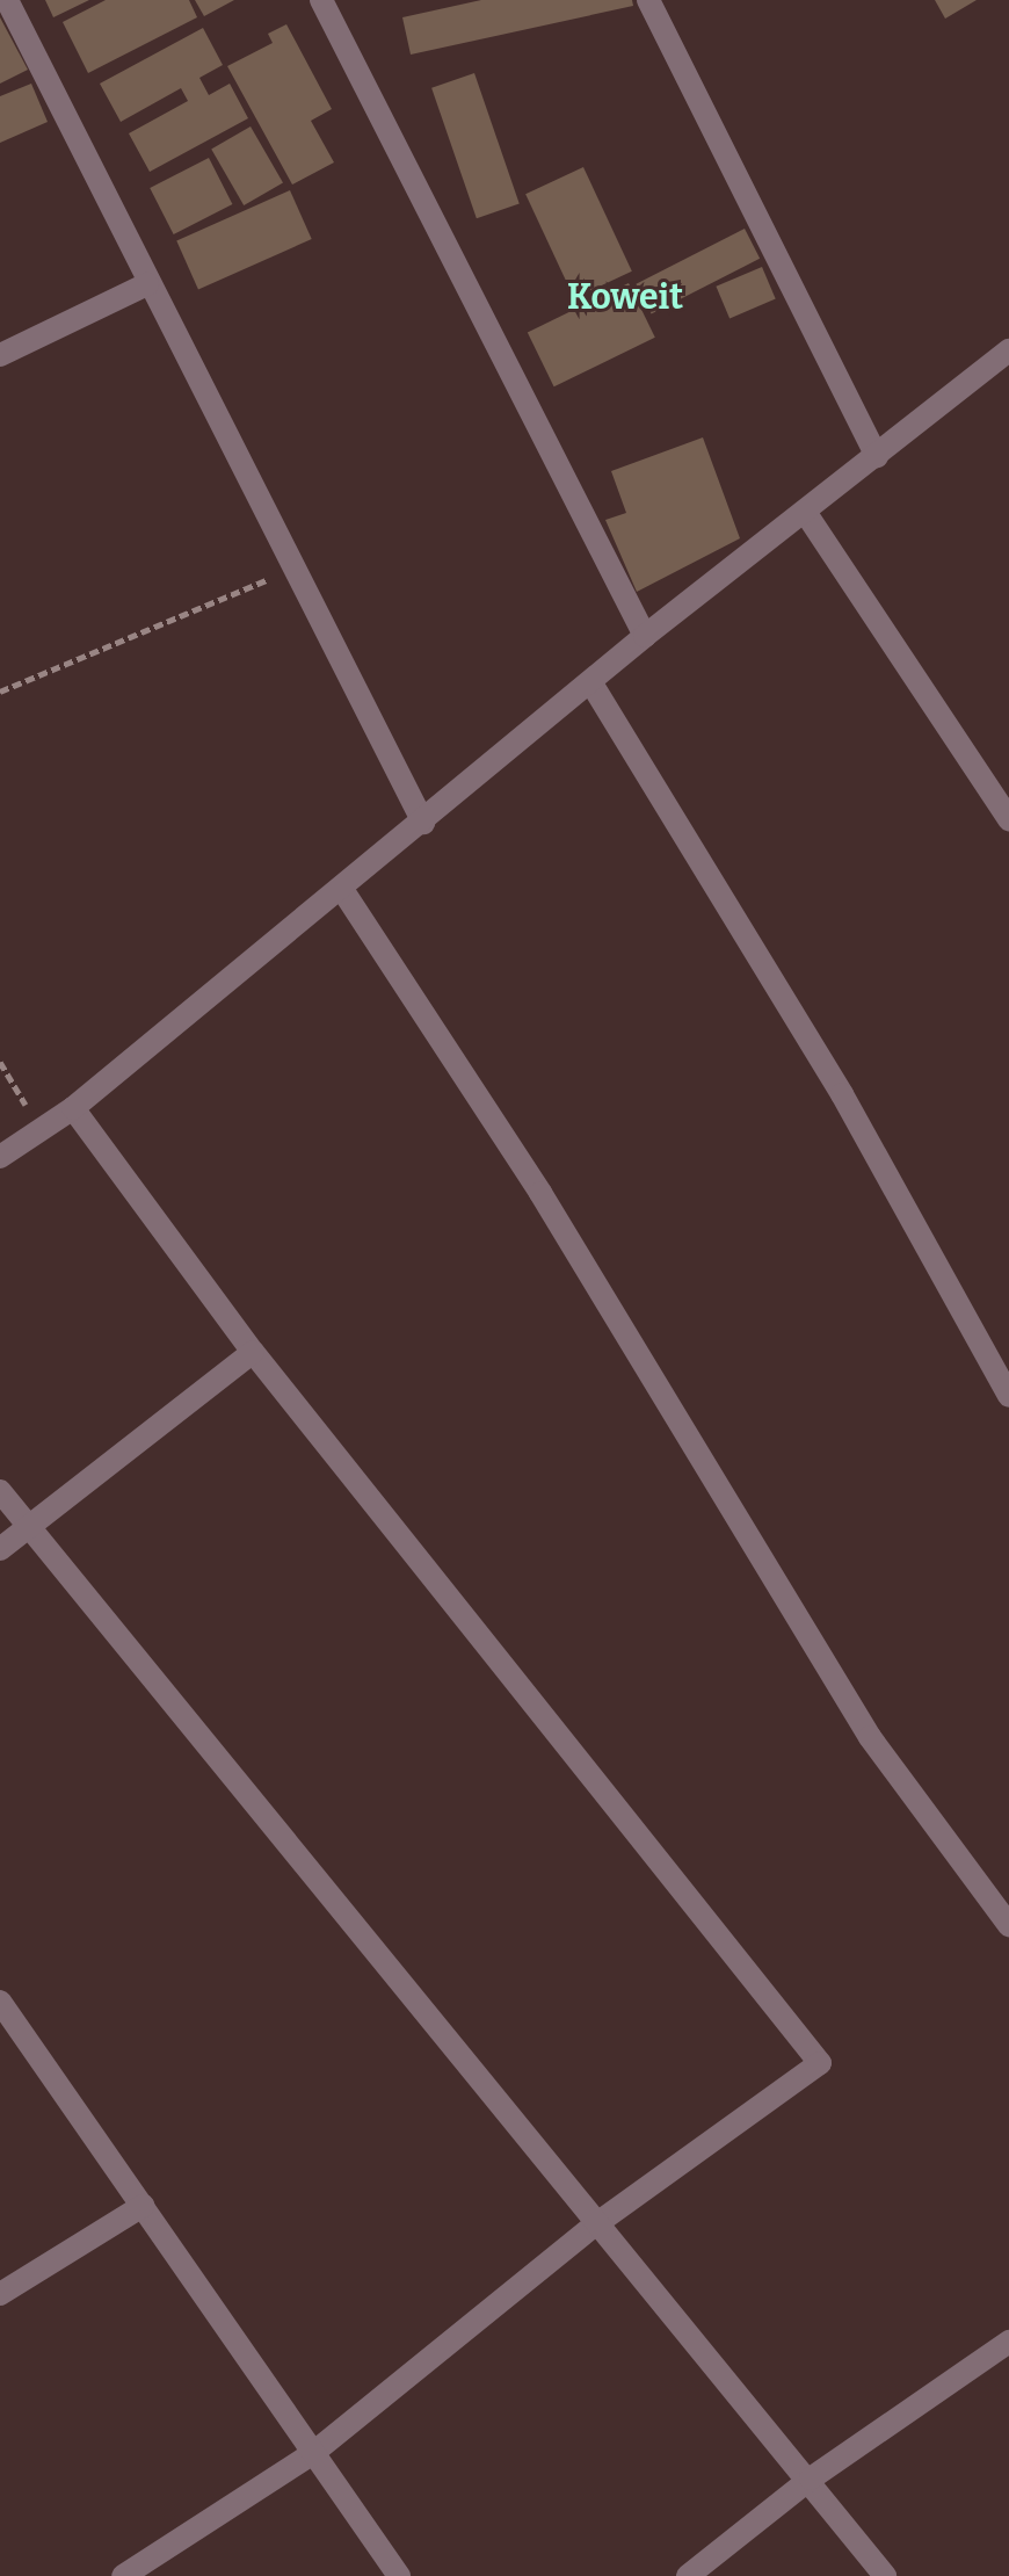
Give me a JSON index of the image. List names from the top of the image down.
{
  "districts": ["Koweit"]
}
